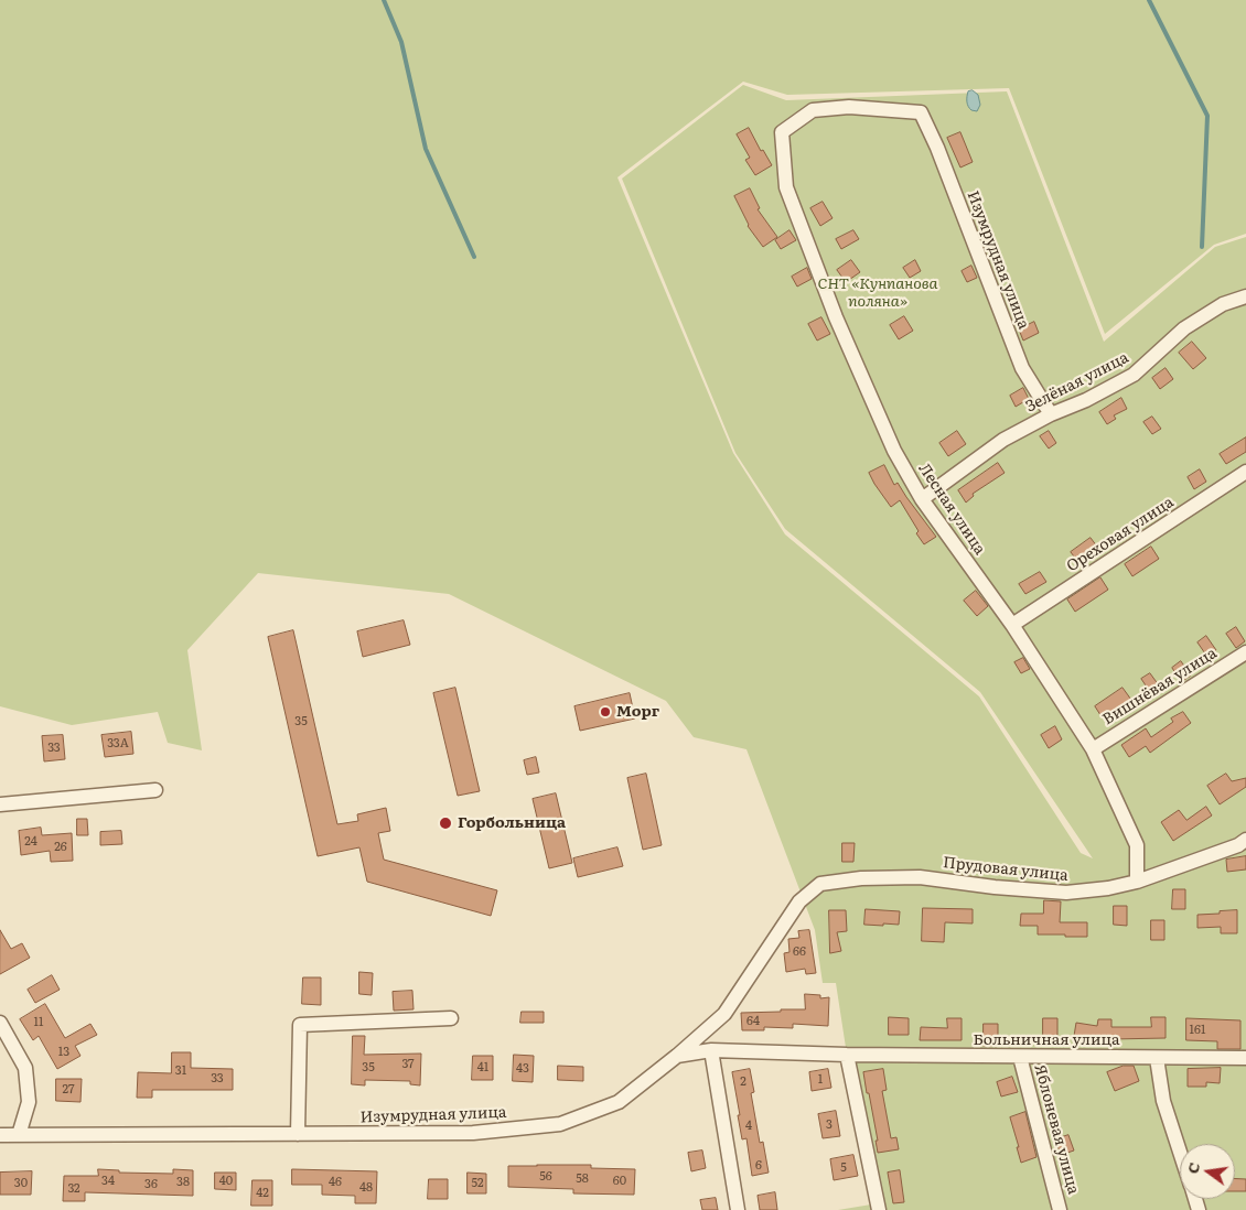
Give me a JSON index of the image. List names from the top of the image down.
{
  "streets": {
    "street": [
      "Изумрудная улица",
      "Зелёная улица",
      "Лесная улица",
      "Ореховая улица",
      "Вишнёвая улица",
      "Прудовая улица",
      "Больничная улица",
      "Яблоневая улица"
    ]
  },
  "crossings": [
    ["Изумрудная улица", "Зелёная улица"],
    ["Изумрудная улица", "Лесная улица"],
    ["Изумрудная улица", "Прудовая улица"],
    ["Изумрудная улица", "Больничная улица"],
    ["Зелёная улица", "Лесная улица"],
    ["Лесная улица", "Ореховая улица"],
    ["Лесная улица", "Вишнёвая улица"],
    ["Лесная улица", "Прудовая улица"],
    ["Больничная улица", "Яблоневая улица"]
  ],
  "parks": ["СНТ «Кунпанова поляна»"],
  "places": ["Морг", "Горбольница"],
  "house_numbers": [
    "35",
    "33А",
    "33",
    "24",
    "26",
    "66",
    "64",
    "11",
    "161",
    "13",
    "37",
    "35",
    "41",
    "43",
    "31",
    "33",
    "1",
    "2",
    "27",
    "3",
    "4",
    "6",
    "5",
    "56",
    "58",
    "34",
    "40",
    "60",
    "38",
    "46",
    "30",
    "52",
    "36",
    "48",
    "32",
    "42"
  ],
  "north": "left"
}
